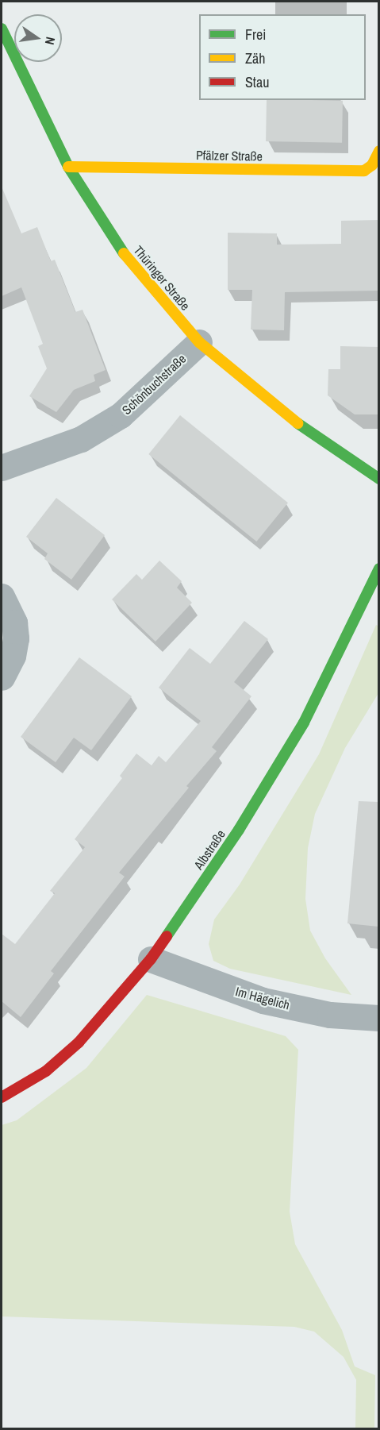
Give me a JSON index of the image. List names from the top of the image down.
{
  "streets": {
    "street": [
      "Pfälzer Straße",
      "Thüringer Straße",
      "Schönbuchstraße",
      "Albstraße",
      "Im Hägelich"
    ]
  },
  "crossings": [
    ["Pfälzer Straße", "Thüringer Straße"],
    ["Thüringer Straße", "Schönbuchstraße"],
    ["Albstraße", "Im Hägelich"]
  ],
  "legend": ["Frei", "Zäh", "Stau"],
  "north": "right"
}
